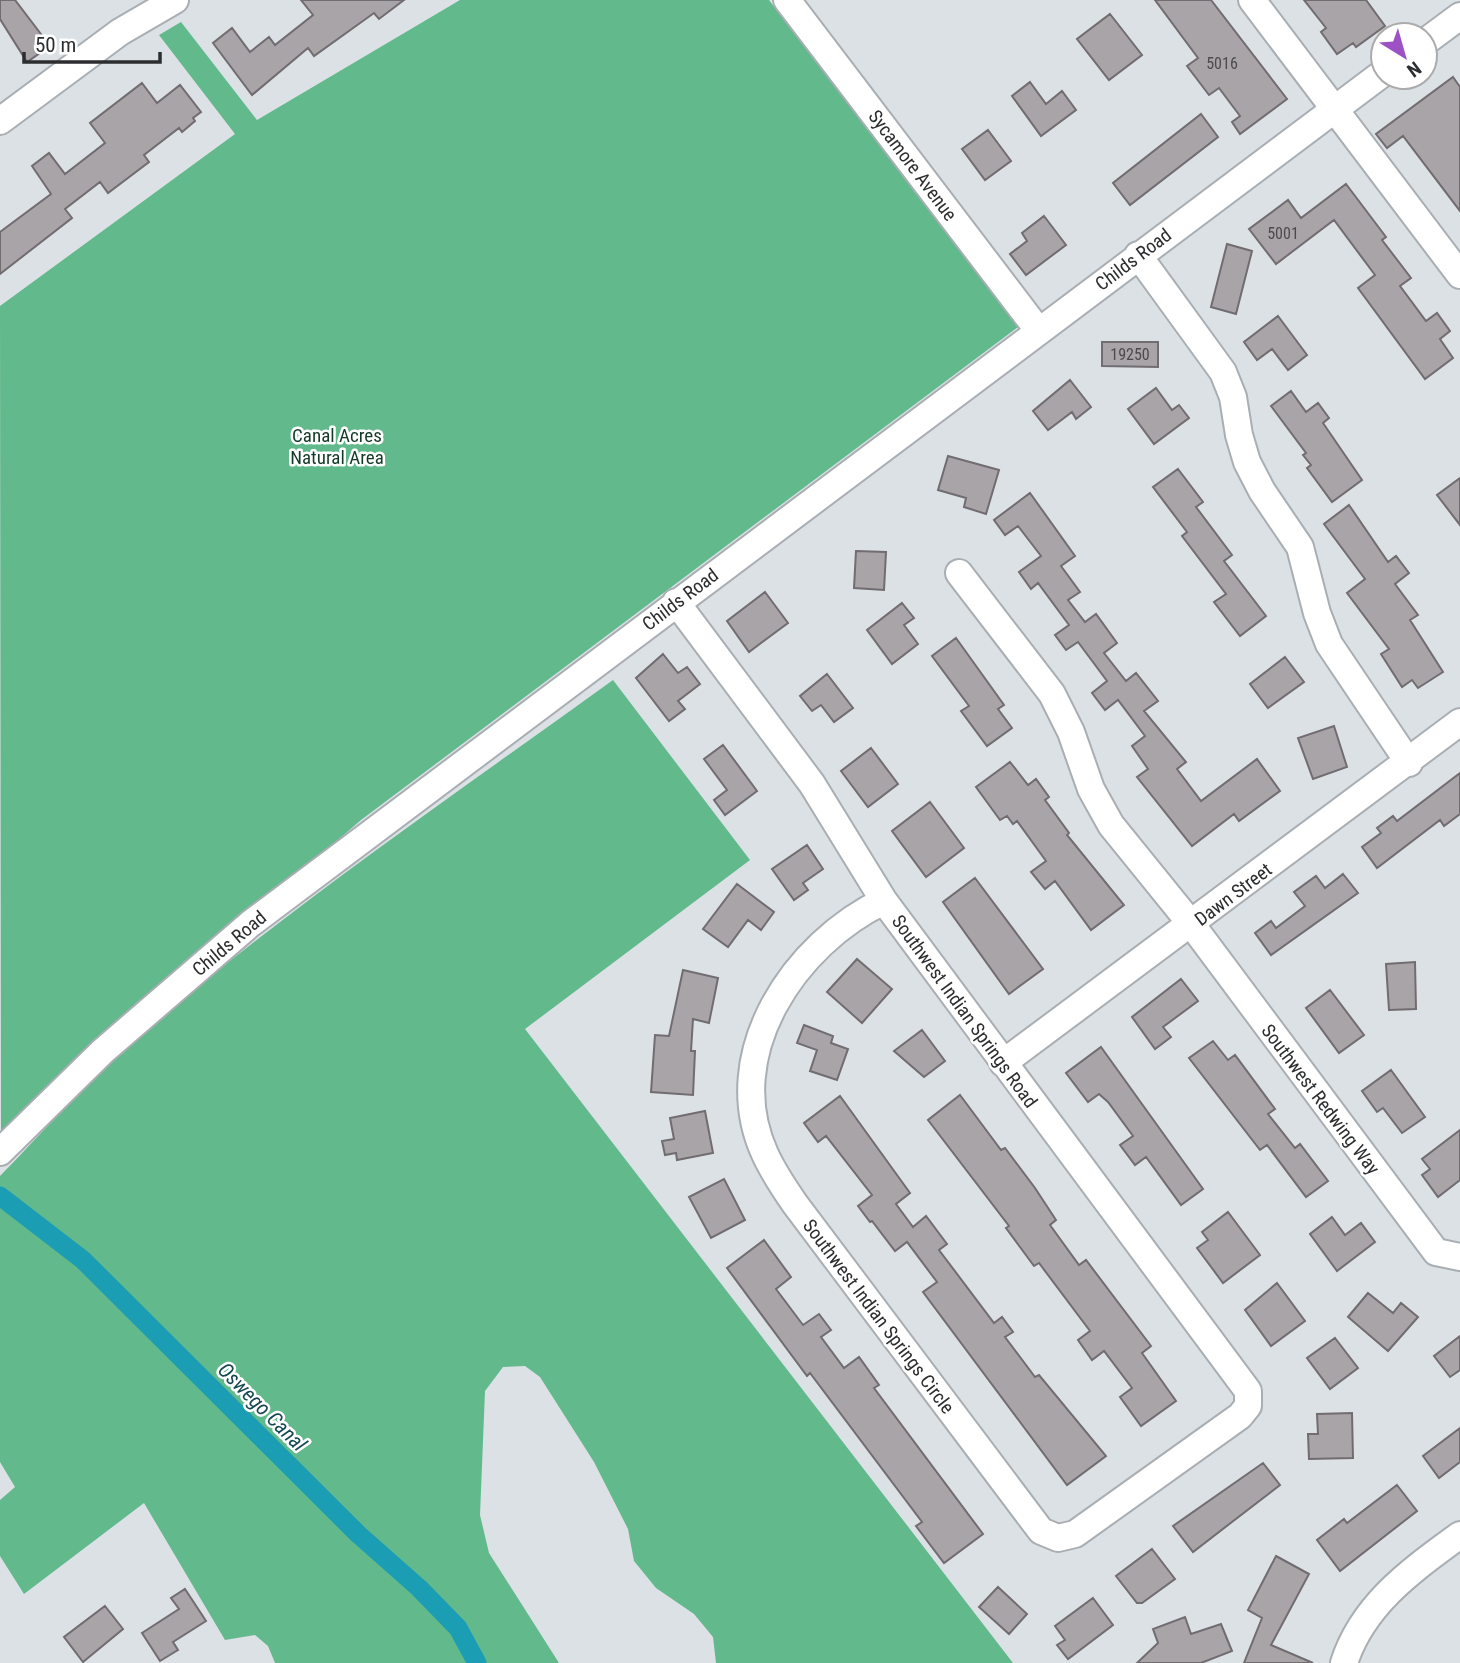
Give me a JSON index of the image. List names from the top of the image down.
{
  "streets": {
    "street": [
      "Sycamore Avenue",
      "Childs Road",
      "Dawn Street",
      "Southwest Indian Springs Road",
      "Southwest Redwing Way",
      "Southwest Indian Springs Circle"
    ]
  },
  "crossings": [
    ["Sycamore Avenue", "Childs Road"],
    ["Childs Road", "Southwest Indian Springs Road"],
    ["Dawn Street", "Southwest Indian Springs Road"],
    ["Dawn Street", "Southwest Redwing Way"],
    ["Southwest Indian Springs Road", "Southwest Indian Springs Circle"]
  ],
  "water": ["Oswego Canal"],
  "parks": ["Canal Acres Natural Area"],
  "house_numbers": ["5016", "5001", "19250"],
  "scale_bar": "50 m",
  "north": "bottom right"
}
